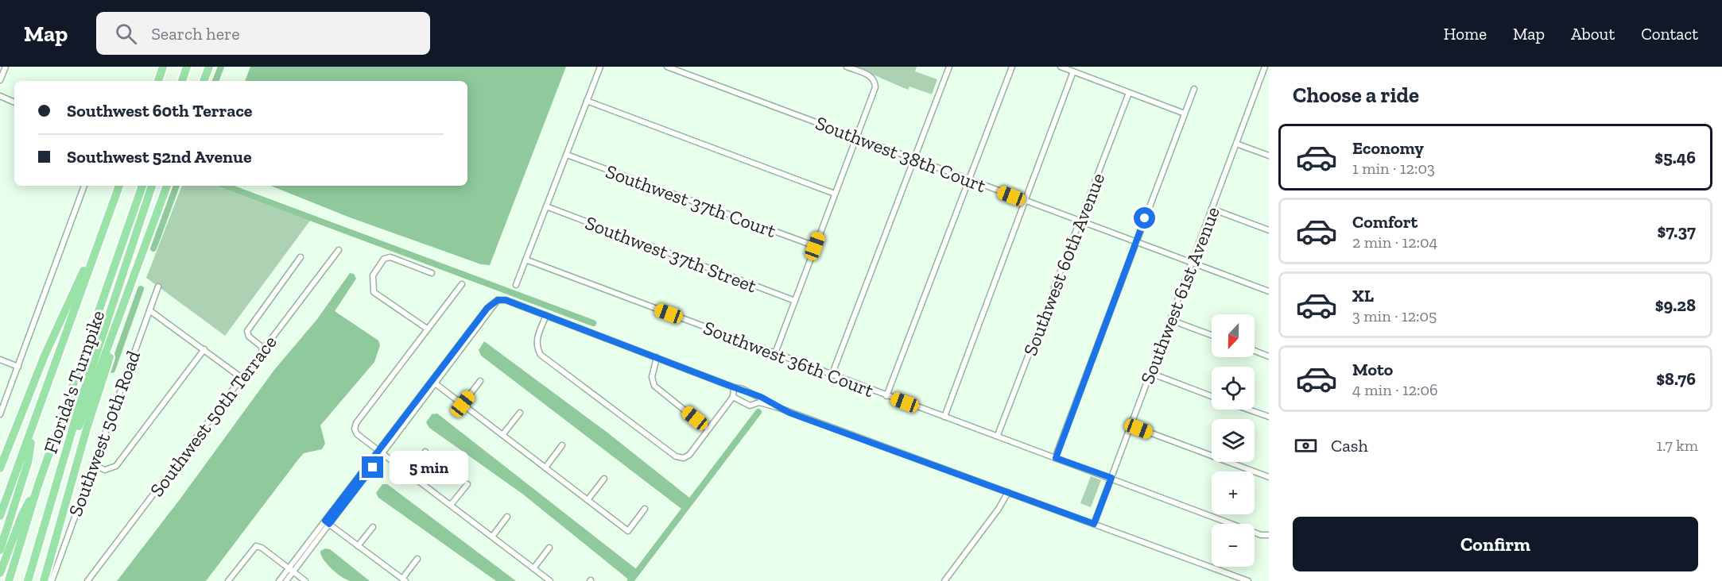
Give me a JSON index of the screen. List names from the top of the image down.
{
  "streets": {
    "highway": ["Florida's Turnpike"],
    "street": [
      "Southwest 38th Court",
      "Southwest 37th Court",
      "Southwest 37th Street",
      "Southwest 60th Avenue",
      "Southwest 61st Avenue",
      "Southwest 36th Court",
      "Southwest 50th Terrace",
      "Southwest 50th Road"
    ]
  },
  "crossings": [
    ["Southwest 38th Court", "Southwest 60th Avenue"],
    ["Southwest 38th Court", "Southwest 61st Avenue"],
    ["Southwest 60th Avenue", "Southwest 36th Court"],
    ["Southwest 61st Avenue", "Southwest 36th Court"]
  ],
  "north": "bottom",
  "page": {
    "header": "Map",
    "search": "Search here",
    "nav": [
      "Home",
      "Map",
      "About",
      "Contact"
    ],
    "heading": "Choose a ride",
    "banner": ["Southwest 60th Terrace", "Southwest 52nd Avenue"],
    "list": [
      {
        "name": "Economy",
        "note": "1 min · 12:03",
        "value": "$5.46"
      },
      {
        "name": "Comfort",
        "note": "2 min · 12:04",
        "value": "$7.37"
      },
      {
        "name": "XL",
        "note": "3 min · 12:05",
        "value": "$9.28"
      },
      {
        "name": "Moto",
        "note": "4 min · 12:06",
        "value": "$8.76"
      }
    ],
    "map_buttons": ["+", "−"],
    "pay": ["Cash", "1.7 km"],
    "bubble": "5 min",
    "buttons": "Confirm"
  }
}
